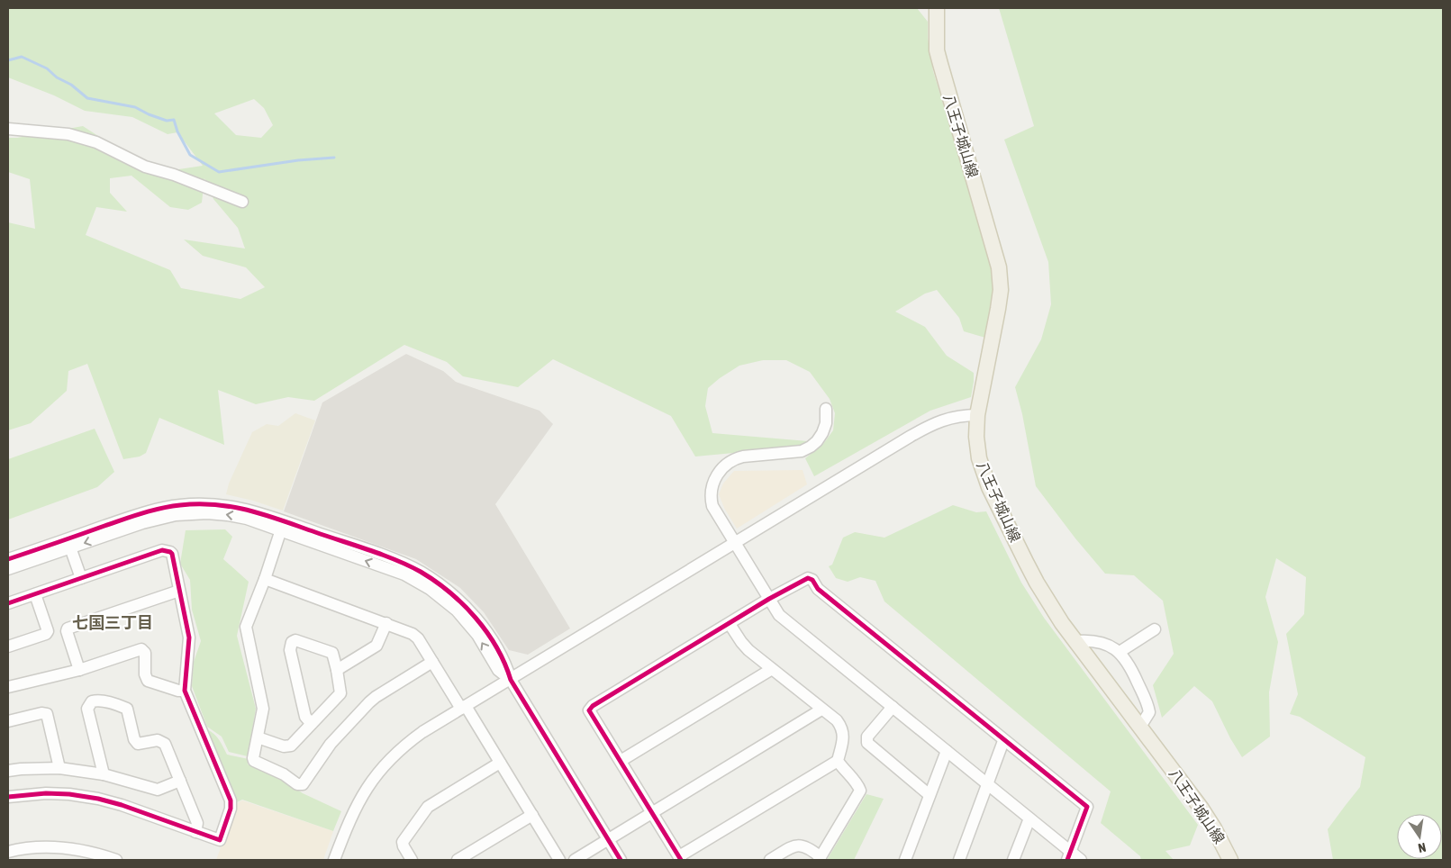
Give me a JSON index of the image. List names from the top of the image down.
{
  "streets": {
    "main road": ["八王子城山線"]
  },
  "districts": ["七国三丁目"],
  "north": "bottom"
}
